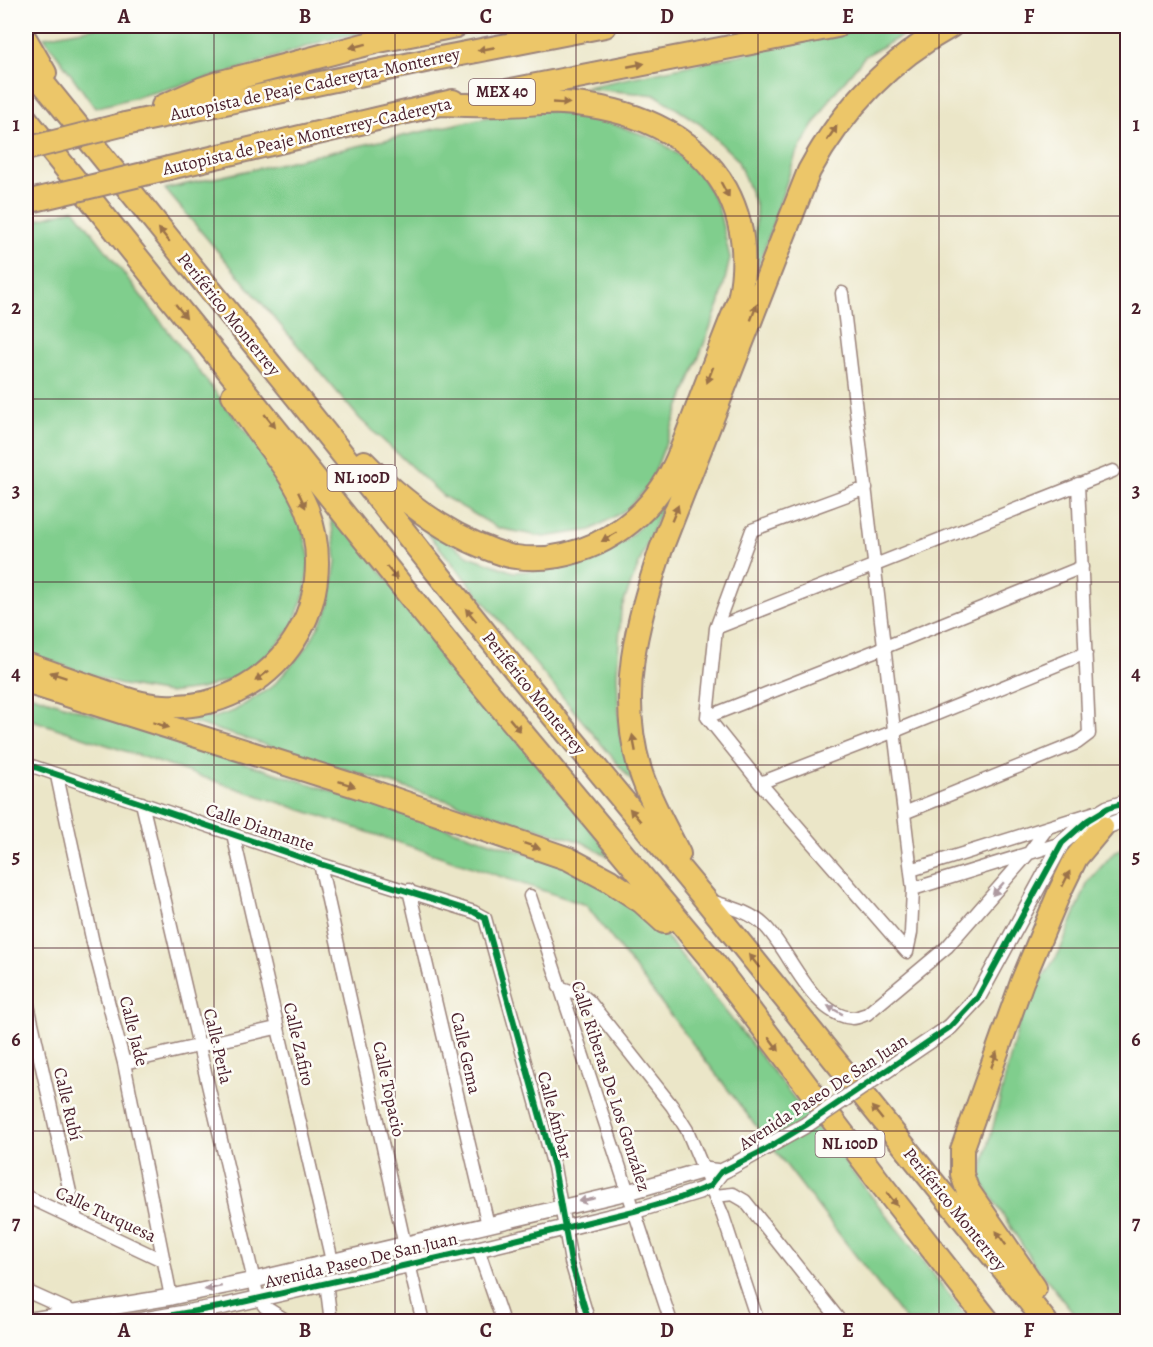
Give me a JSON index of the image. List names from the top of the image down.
{
  "streets": {
    "highway": [
      "Autopista de Peaje Cadereyta-Monterrey",
      "MEX 40",
      "Autopista de Peaje Monterrey-Cadereyta",
      "Periférico Monterrey",
      "NL 100D"
    ],
    "street": [
      "Calle Diamante",
      "Calle Jade",
      "Calle Zafiro",
      "Calle Perla",
      "Calle Gema",
      "Calle Riberas De Los González",
      "Calle Topacio",
      "Avenida Paseo De San Juan",
      "Calle Rubí",
      "Calle Ámbar",
      "Calle Turquesa"
    ]
  },
  "crossings": [
    ["Calle Diamante", "Calle Jade"],
    ["Calle Diamante", "Calle Zafiro"],
    ["Calle Diamante", "Calle Perla"],
    ["Calle Diamante", "Calle Gema"],
    ["Calle Diamante", "Calle Topacio"],
    ["Calle Diamante", "Calle Ámbar"],
    ["Calle Jade", "Avenida Paseo De San Juan"],
    ["Calle Jade", "Calle Turquesa"],
    ["Calle Zafiro", "Avenida Paseo De San Juan"],
    ["Calle Perla", "Avenida Paseo De San Juan"],
    ["Calle Gema", "Avenida Paseo De San Juan"],
    ["Calle Riberas De Los González", "Avenida Paseo De San Juan"],
    ["Calle Topacio", "Avenida Paseo De San Juan"],
    ["Avenida Paseo De San Juan", "Calle Ámbar"],
    ["Calle Rubí", "Calle Turquesa"]
  ],
  "one_way": ["Autopista de Peaje Monterrey-Cadereyta"],
  "grid": {
    "columns": [
      "A",
      "B",
      "C",
      "D",
      "E",
      "F"
    ],
    "rows": [
      "1",
      "2",
      "3",
      "4",
      "5",
      "6",
      "7"
    ]
  }
}
